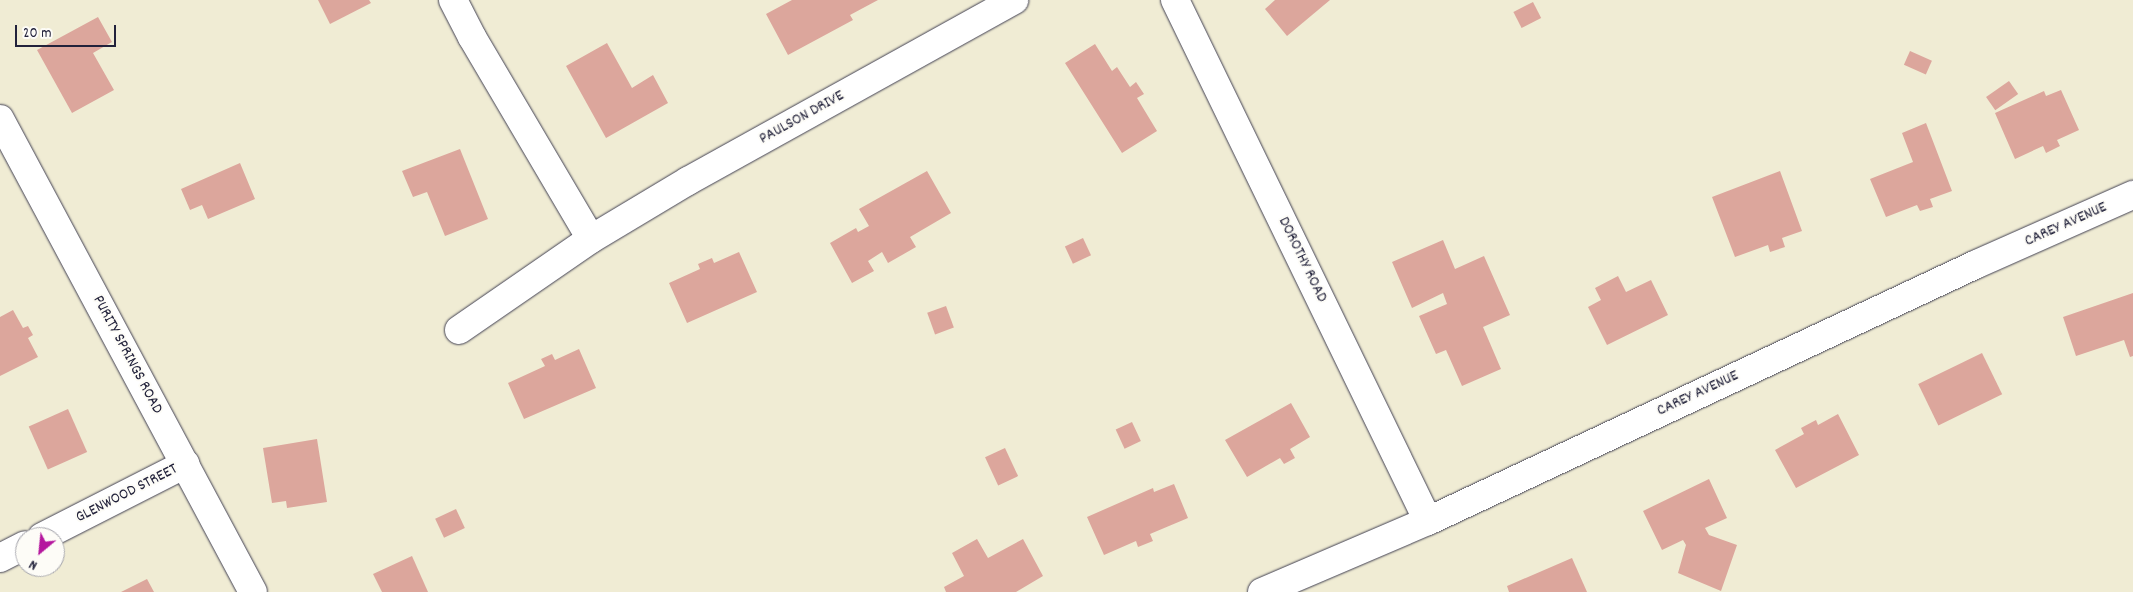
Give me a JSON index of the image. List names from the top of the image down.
{
  "streets": {
    "street": [
      "PAULSON DRIVE",
      "CAREY AVENUE",
      "DOROTHY ROAD",
      "PURITY SPRINGS ROAD",
      "GLENWOOD STREET"
    ]
  },
  "crossings": [
    ["CAREY AVENUE", "DOROTHY ROAD"],
    ["PURITY SPRINGS ROAD", "GLENWOOD STREET"]
  ],
  "scale_bar": "20 m",
  "north": "bottom left"
}
